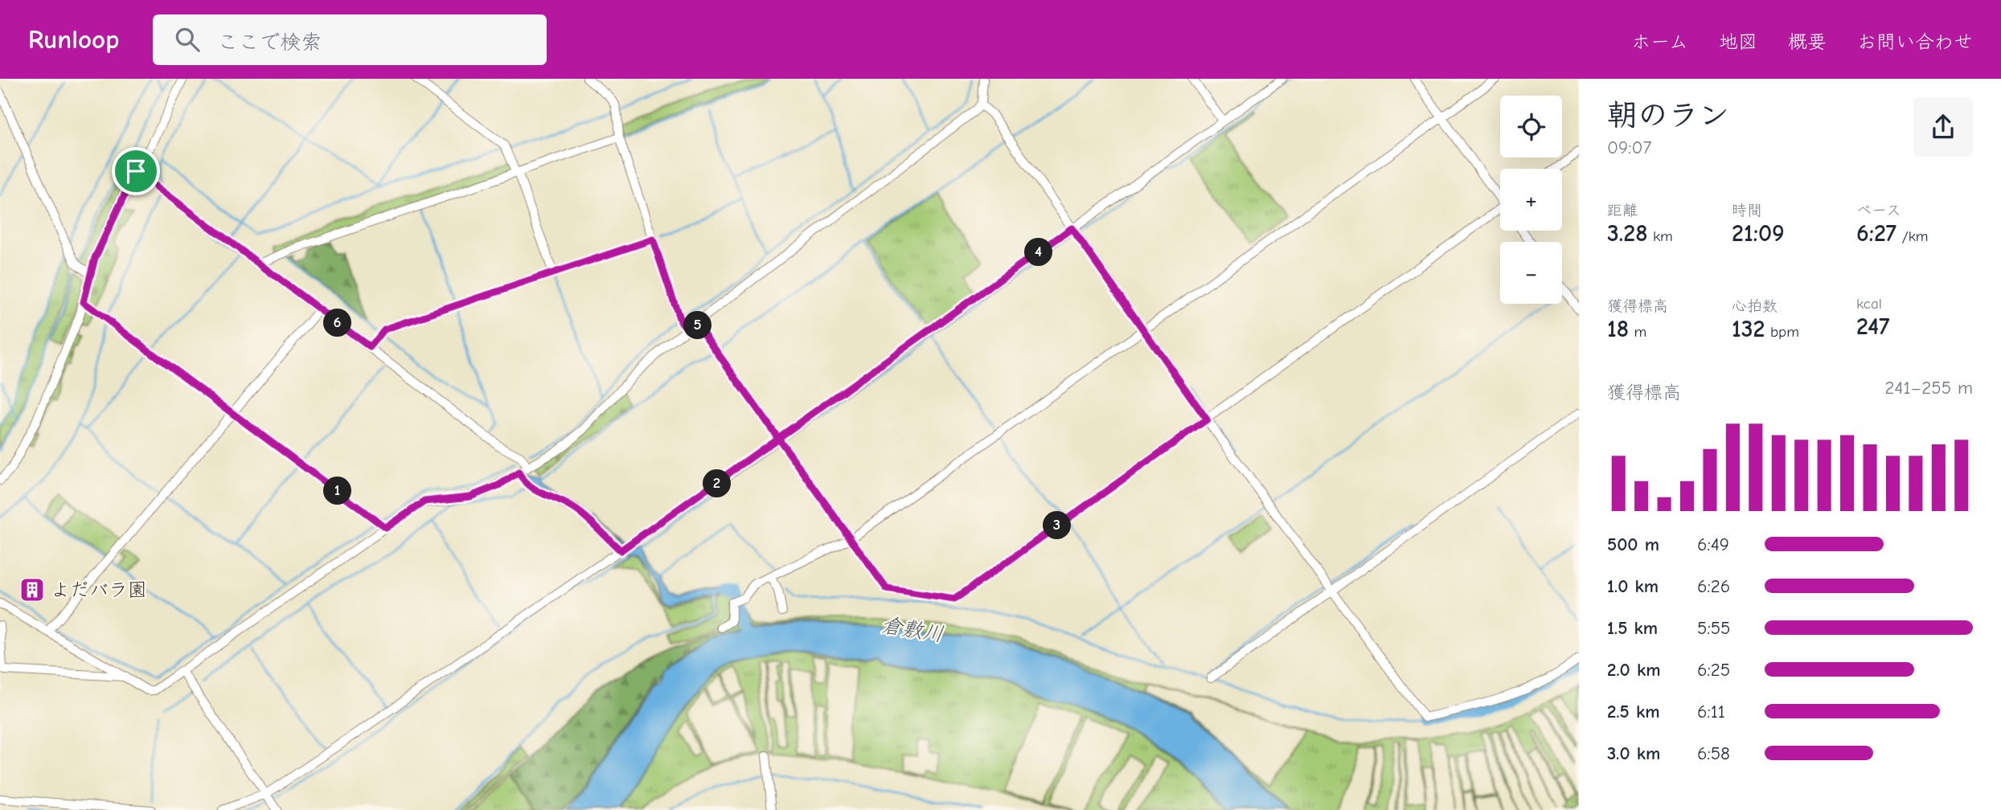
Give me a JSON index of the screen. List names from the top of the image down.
{
  "water": ["倉敷川"],
  "places": {
    "building": ["よだバラ園"]
  },
  "page": {
    "header": "Runloop",
    "search": "ここで検索",
    "nav": [
      "ホーム",
      "地図",
      "概要",
      "お問い合わせ"
    ],
    "heading": ["朝のラン", "09:07"],
    "map_buttons": ["+", "−"],
    "stats": [
      ["距離", "3.28 km"],
      ["時間", "21:09"],
      ["ペース", "6:27 /km"],
      ["獲得標高", "18 m"],
      ["心拍数", "132 bpm"],
      ["kcal", "247"]
    ],
    "pins": [
      "4",
      "6",
      "5",
      "2",
      "1",
      "3"
    ],
    "chart": ["獲得標高", "241–255 m"],
    "list": [
      {
        "name": "500 m",
        "note": "6:49"
      },
      {
        "name": "1.0 km",
        "note": "6:26"
      },
      {
        "name": "1.5 km",
        "note": "5:55"
      },
      {
        "name": "2.0 km",
        "note": "6:25"
      },
      {
        "name": "2.5 km",
        "note": "6:11"
      },
      {
        "name": "3.0 km",
        "note": "6:58"
      }
    ]
  }
}
